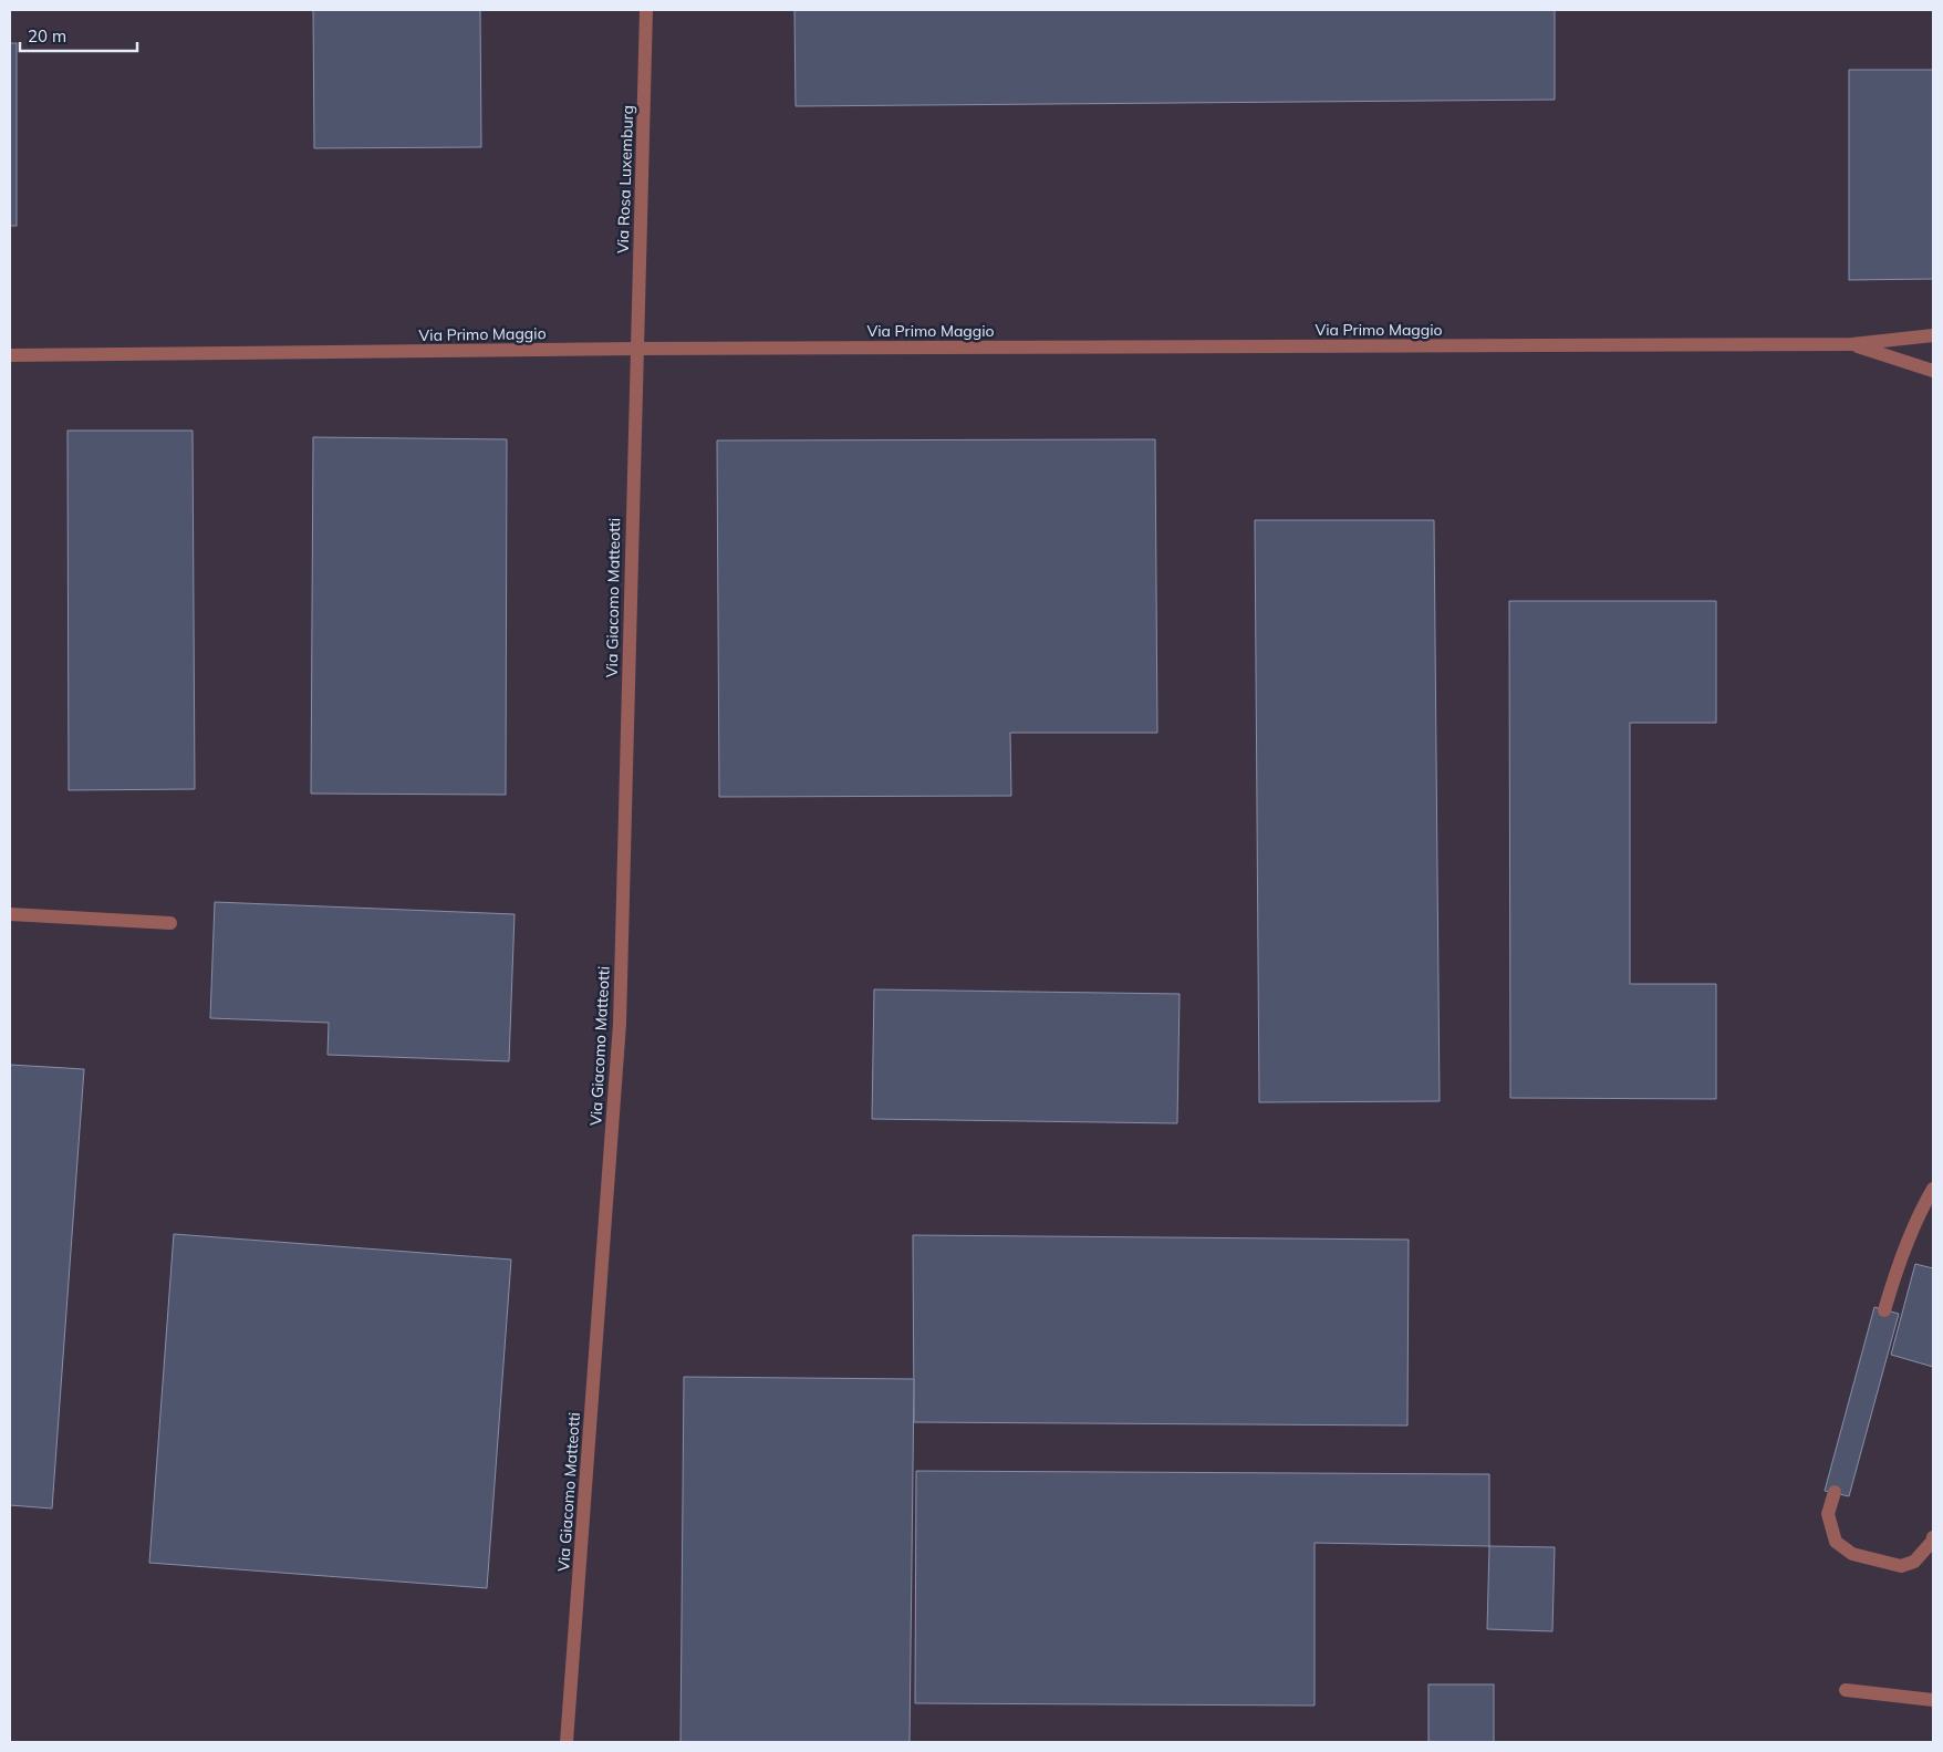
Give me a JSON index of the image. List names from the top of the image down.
{
  "streets": {
    "street": ["Via Rosa Luxemburg", "Via Primo Maggio", "Via Giacomo Matteotti"]
  },
  "crossings": [
    ["Via Rosa Luxemburg", "Via Primo Maggio"],
    ["Via Rosa Luxemburg", "Via Giacomo Matteotti"],
    ["Via Primo Maggio", "Via Giacomo Matteotti"]
  ],
  "scale_bar": "20 m"
}
